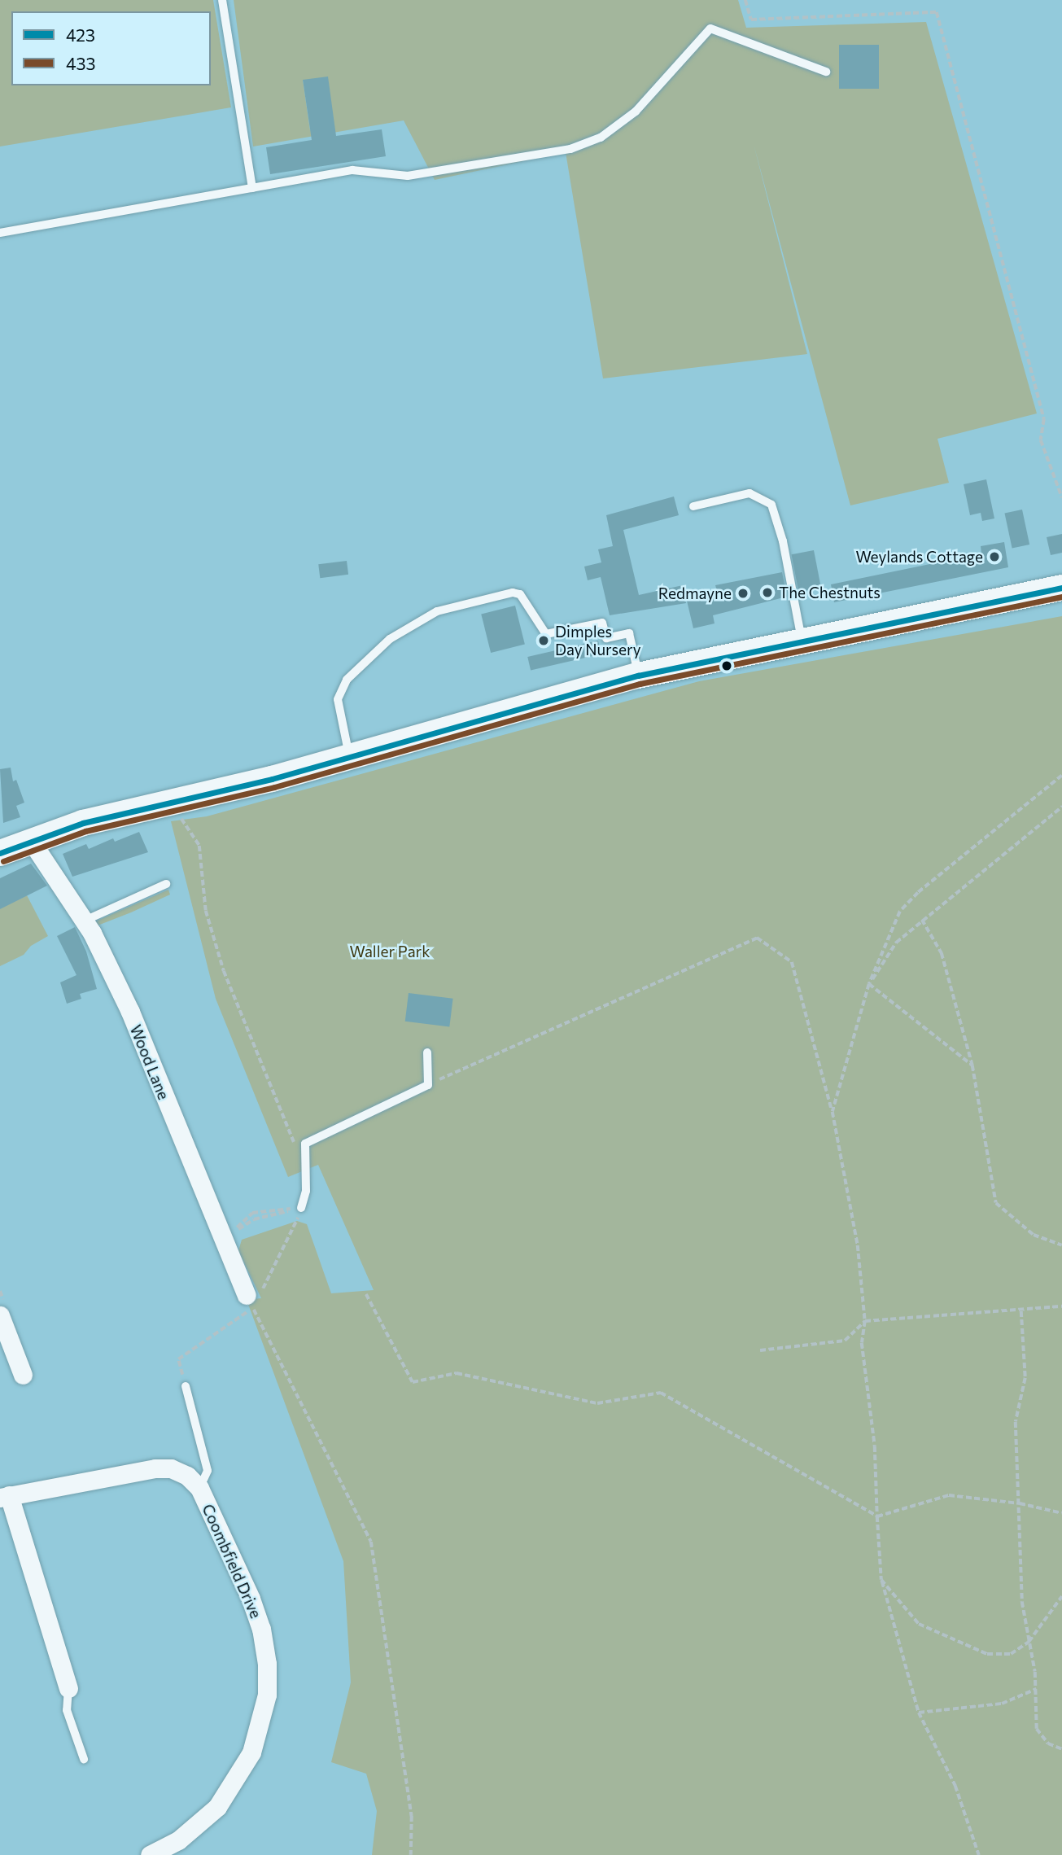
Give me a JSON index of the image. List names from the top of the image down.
{
  "streets": {
    "street": ["Wood Lane", "Coombfield Drive"]
  },
  "parks": ["Waller Park"],
  "places": [
    "Weylands Cottage",
    "The Chestnuts",
    "Redmayne",
    "Dimples Day Nursery"
  ],
  "lines": ["transit line 423", "transit line 433"],
  "legend": ["423", "433"]
}
